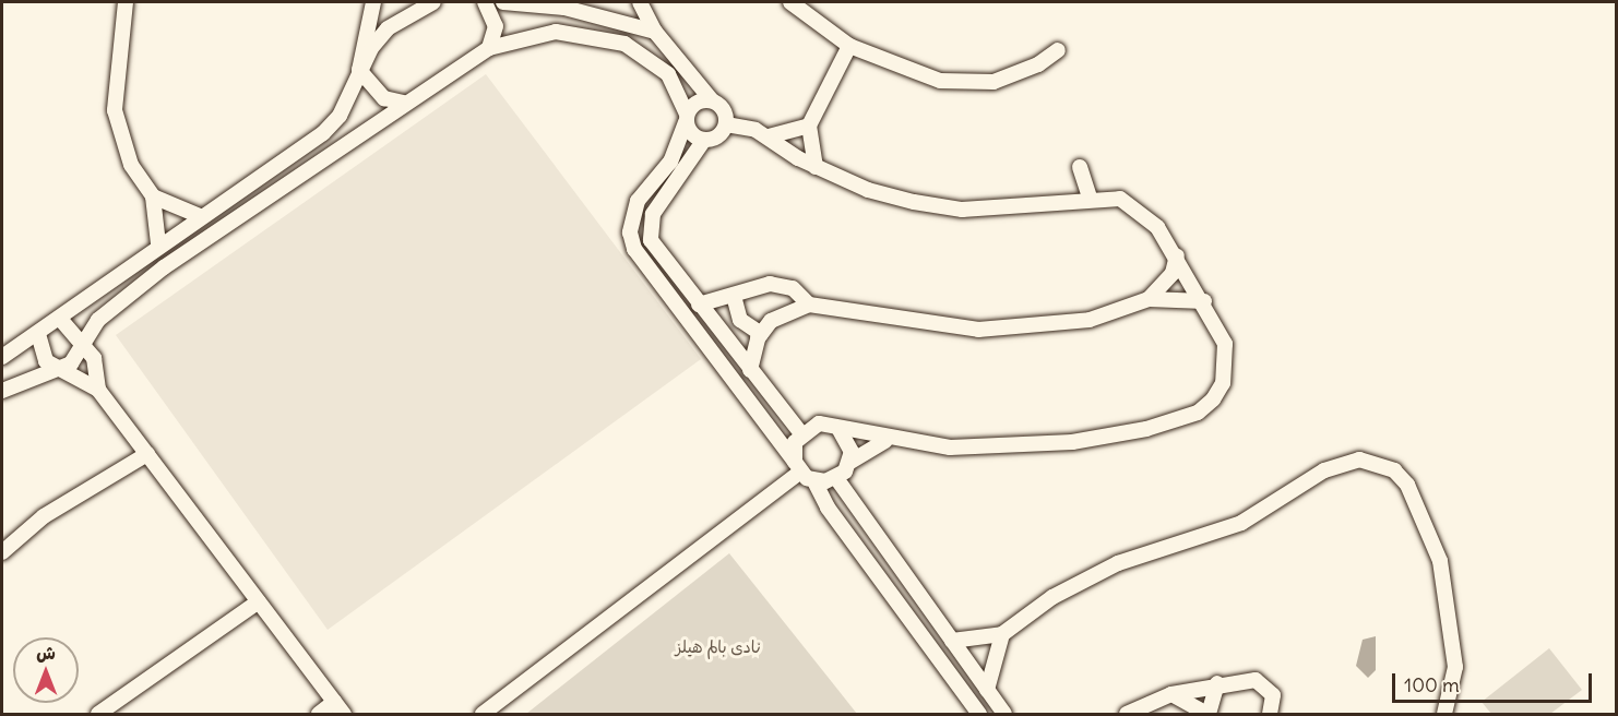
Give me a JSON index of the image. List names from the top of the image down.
{
  "parks": ["نادى بالم هيلز"],
  "scale_bar": "100 m",
  "north": "top"
}
